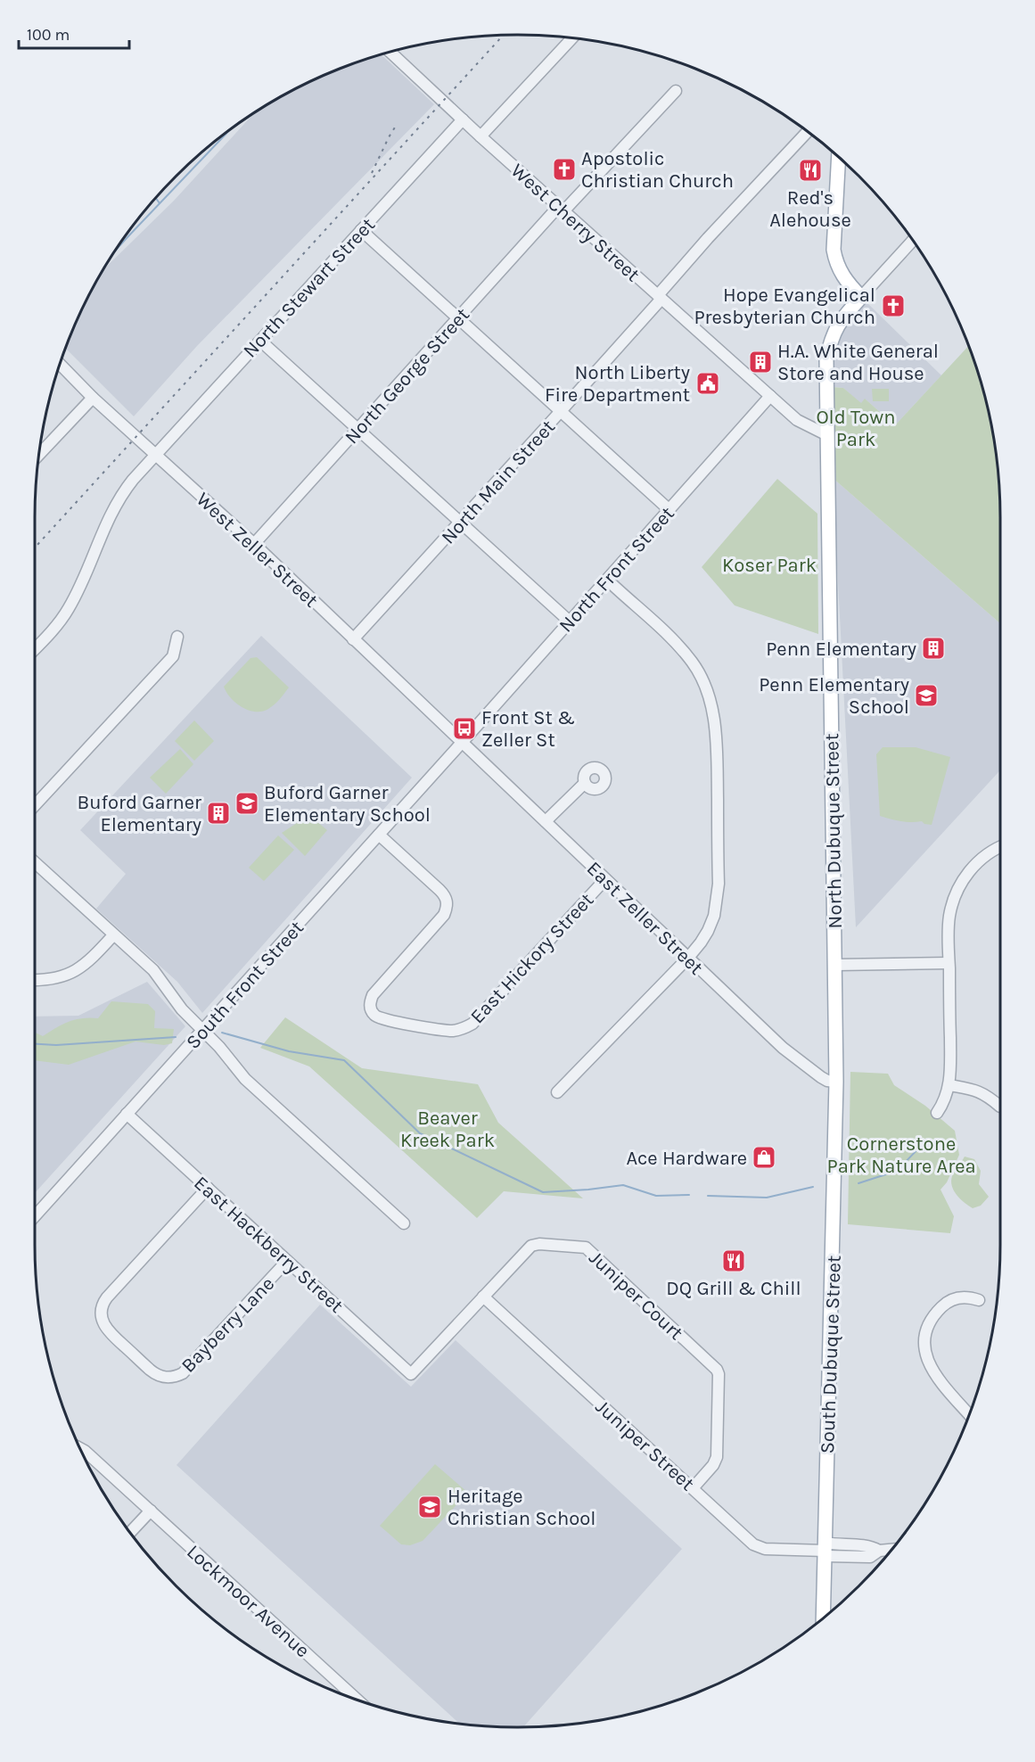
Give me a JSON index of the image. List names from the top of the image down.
{
  "streets": {
    "main road": ["North Dubuque Street", "South Dubuque Street"],
    "street": [
      "West Cherry Street",
      "North Stewart Street",
      "North George Street",
      "North Main Street",
      "West Zeller Street",
      "North Front Street",
      "East Zeller Street",
      "East Hickory Street",
      "South Front Street",
      "East Hackberry Street",
      "Juniper Court",
      "Bayberry Lane",
      "Juniper Street",
      "Lockmoor Avenue"
    ]
  },
  "crossings": [
    ["West Cherry Street", "North Stewart Street"],
    ["West Cherry Street", "North George Street"],
    ["West Cherry Street", "North Main Street"],
    ["West Cherry Street", "North Front Street"],
    ["West Cherry Street", "North Dubuque Street"],
    ["North Stewart Street", "West Zeller Street"],
    ["North George Street", "West Zeller Street"],
    ["North Main Street", "West Zeller Street"],
    ["West Zeller Street", "North Front Street"],
    ["West Zeller Street", "East Zeller Street"],
    ["West Zeller Street", "South Front Street"],
    ["North Front Street", "East Zeller Street"],
    ["North Front Street", "South Front Street"],
    ["North Dubuque Street", "East Zeller Street"],
    ["North Dubuque Street", "South Dubuque Street"],
    ["East Zeller Street", "East Hickory Street"],
    ["East Zeller Street", "South Front Street"],
    ["East Zeller Street", "South Dubuque Street"],
    ["East Hickory Street", "South Front Street"],
    ["South Front Street", "East Hackberry Street"],
    ["East Hackberry Street", "Juniper Court"],
    ["East Hackberry Street", "Bayberry Lane"],
    ["Juniper Court", "Juniper Street"],
    ["South Dubuque Street", "Juniper Street"]
  ],
  "parks": [
    "Old Town Park",
    "Koser Park",
    "Beaver Kreek Park",
    "Cornerstone Park Nature Area"
  ],
  "places": {
    "church": ["Apostolic Christian Church", "Hope Evangelical Presbyterian Church"],
    "restaurant": ["Red's Alehouse", "DQ Grill & Chill"],
    "building": ["H.A. White General Store and House", "Penn Elementary", "Buford Garner Elementary"],
    "public building": ["North Liberty Fire Department"],
    "school or university": ["Penn Elementary School", "Buford Garner Elementary School", "Heritage Christian School"],
    "bus stop": ["Front St & Zeller St"],
    "shop": ["Ace Hardware"]
  },
  "scale_bar": "100 m"
}
